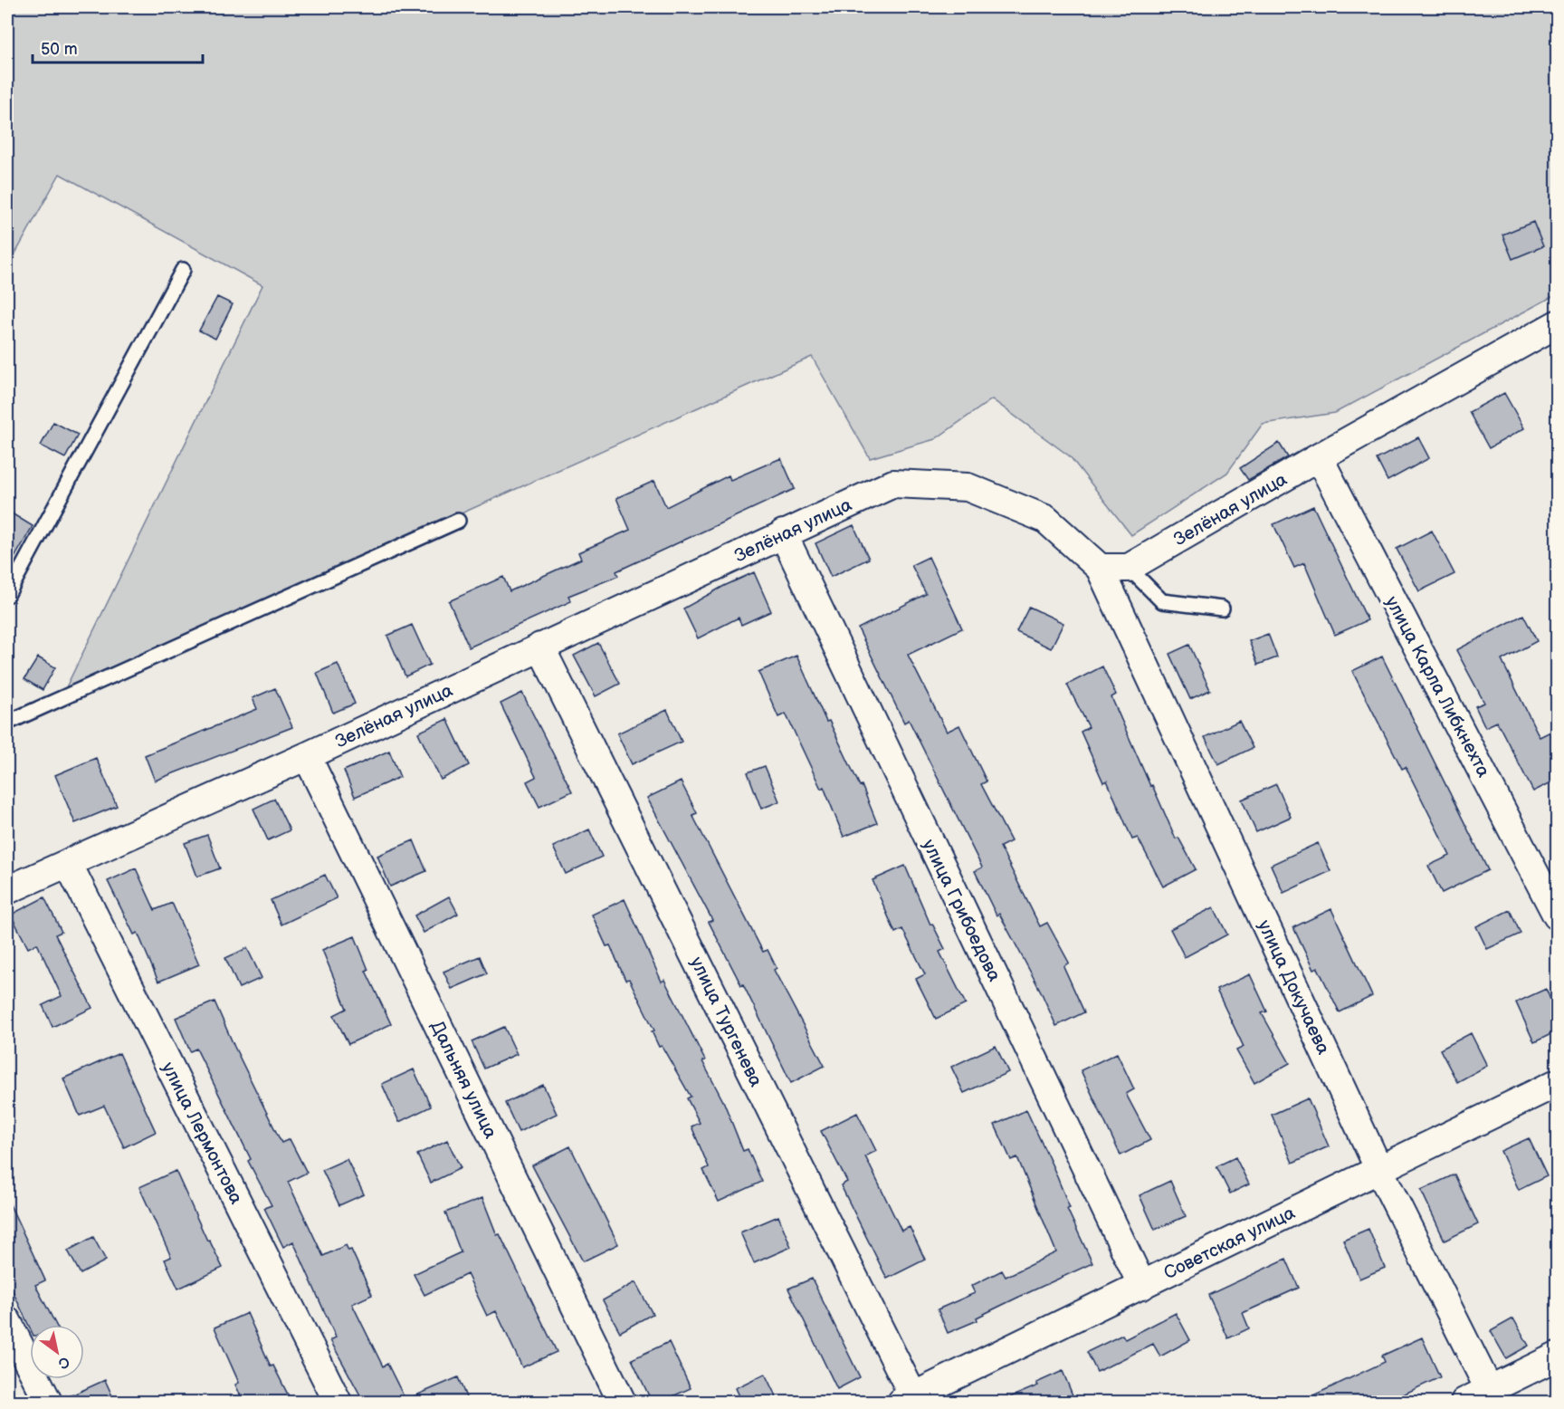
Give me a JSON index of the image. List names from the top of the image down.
{
  "streets": {
    "street": [
      "Зелёная улица",
      "улица Карла Либкнехта",
      "улица Грибоедова",
      "улица Докучаева",
      "улица Тургенева",
      "Дальняя улица",
      "улица Лермонтова",
      "Советская улица"
    ]
  },
  "crossings": [
    ["Зелёная улица", "улица Карла Либкнехта"],
    ["Зелёная улица", "улица Грибоедова"],
    ["Зелёная улица", "улица Докучаева"],
    ["Зелёная улица", "улица Тургенева"],
    ["Зелёная улица", "Дальняя улица"],
    ["Зелёная улица", "улица Лермонтова"],
    ["улица Грибоедова", "Советская улица"],
    ["улица Докучаева", "Советская улица"],
    ["улица Тургенева", "Советская улица"]
  ],
  "scale_bar": "50 m",
  "north": "bottom right"
}
